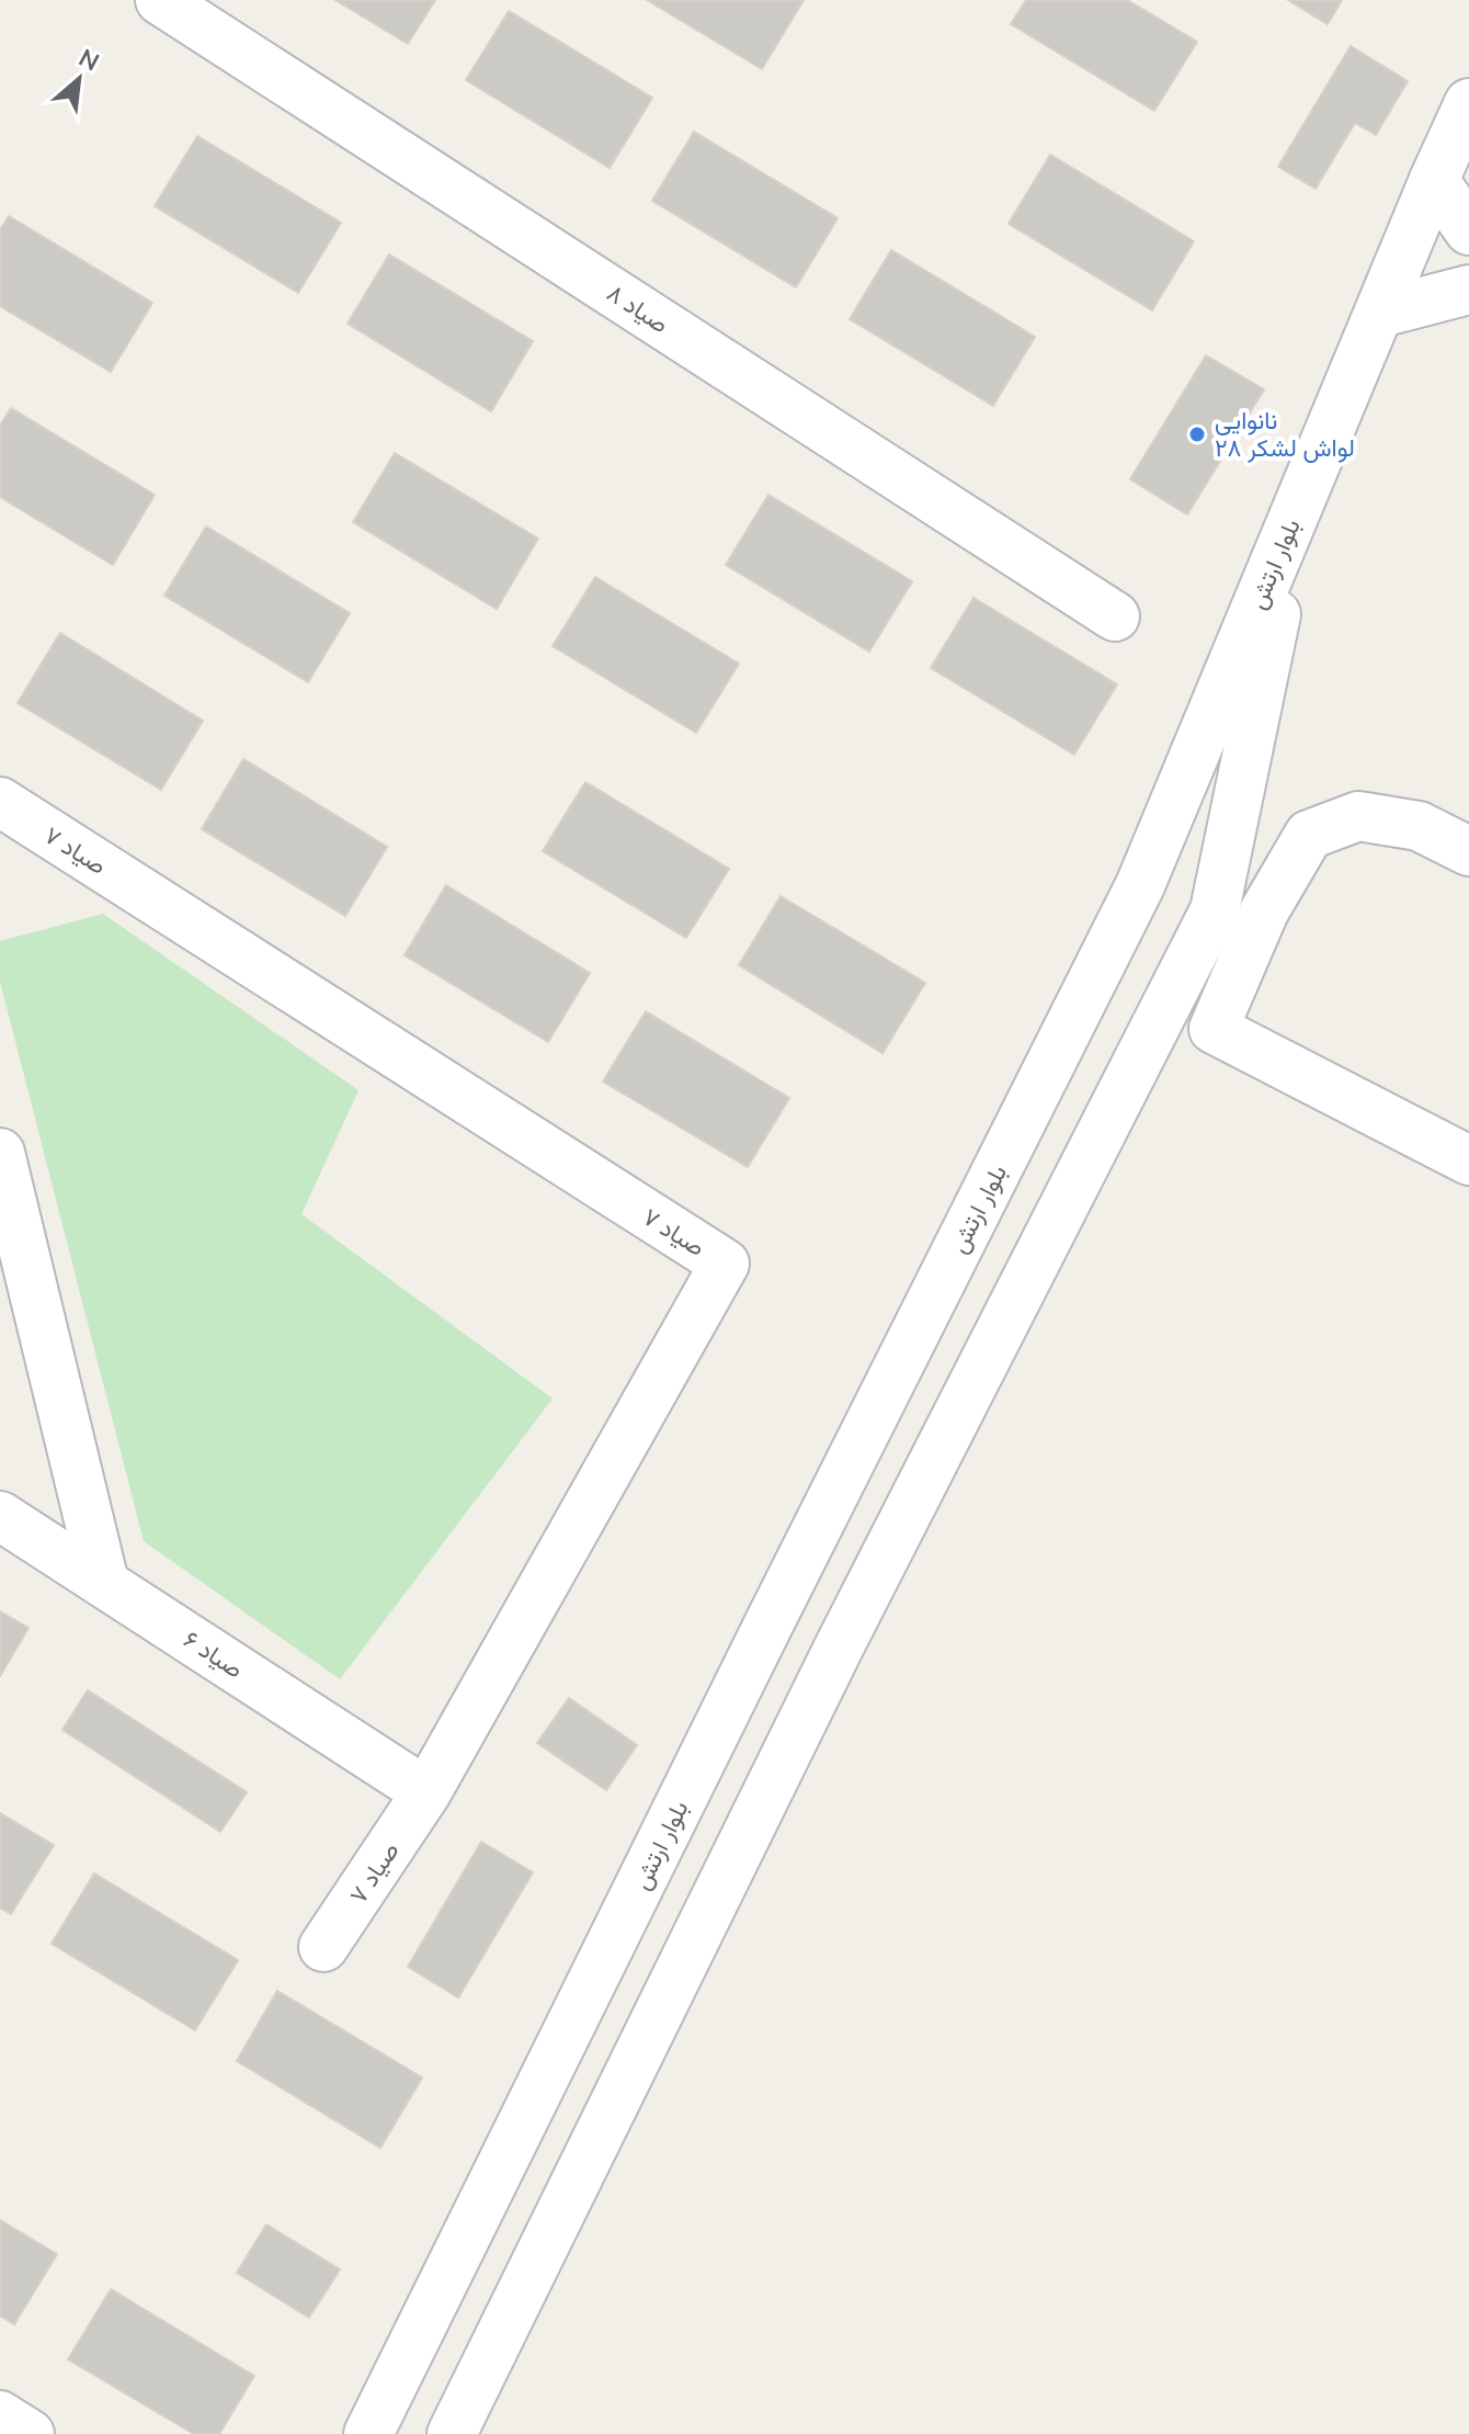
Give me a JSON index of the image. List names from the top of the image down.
{
  "streets": {
    "main road": [
      "صیاد ۸",
      "بلوار ارتش",
      "صیاد ۷",
      "صیاد ۶"
    ]
  },
  "crossings": [
    ["صیاد ۷", "صیاد ۶"]
  ],
  "places": ["نانوایی لواش لشکر ۲۸"],
  "north": "top right"
}
